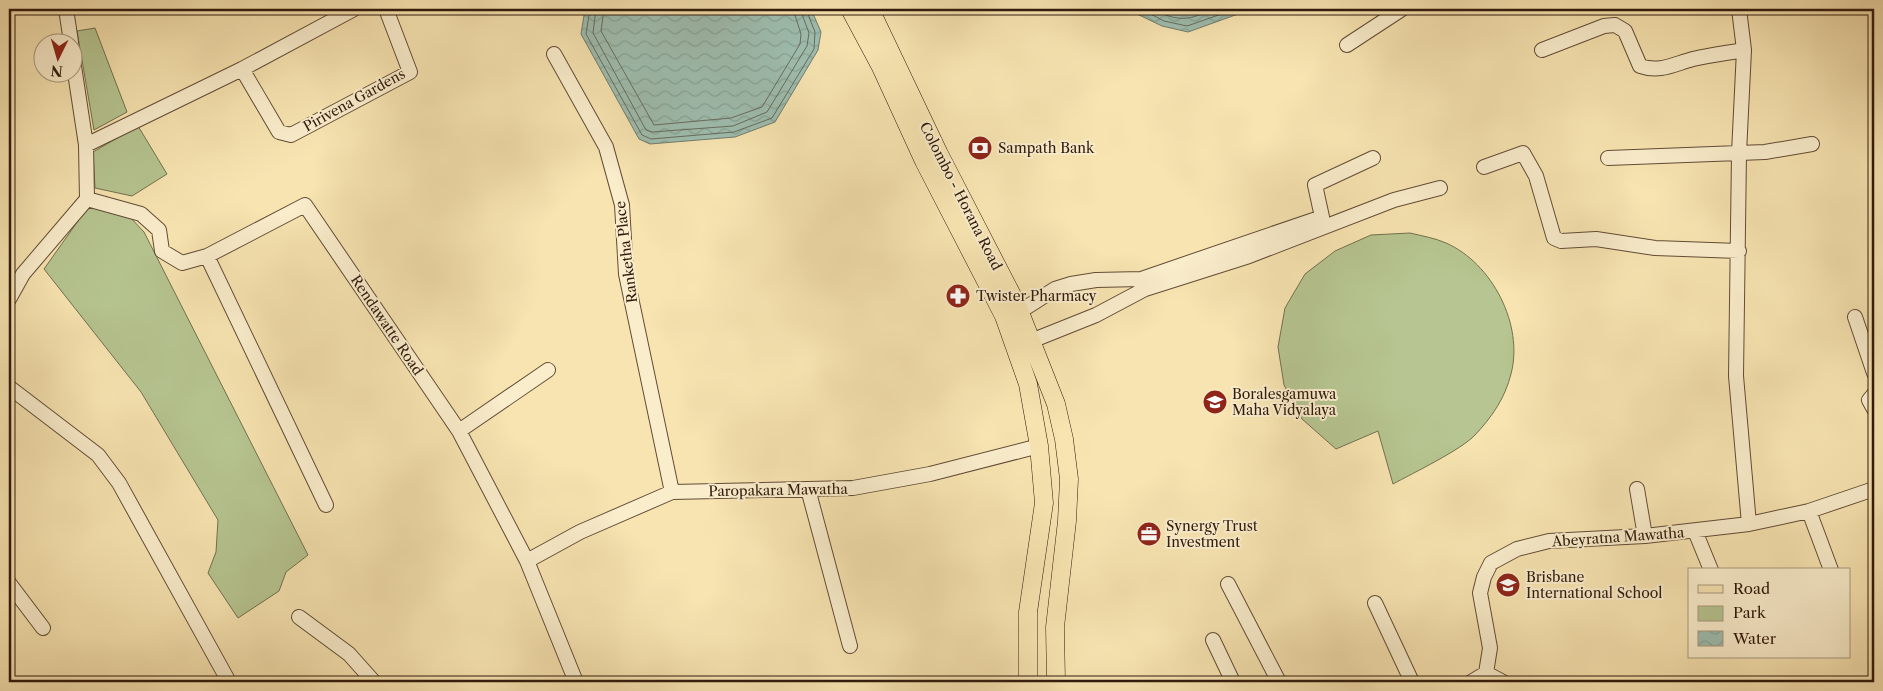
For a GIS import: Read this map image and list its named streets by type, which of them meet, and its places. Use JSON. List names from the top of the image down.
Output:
{
  "streets": {
    "main road": ["Colombo - Horana Road"],
    "street": [
      "Pirivena Gardens",
      "Ranketha Place",
      "Rendawatte Road",
      "Paropakara Mawatha",
      "Abeyratna Mawatha"
    ]
  },
  "crossings": [
    ["Colombo - Horana Road", "Paropakara Mawatha"],
    ["Ranketha Place", "Paropakara Mawatha"],
    ["Rendawatte Road", "Paropakara Mawatha"]
  ],
  "places": {
    "bank": ["Sampath Bank"],
    "pharmacy": ["Twister Pharmacy"],
    "school or university": ["Boralesgamuwa Maha Vidyalaya", "Brisbane International School"],
    "office": ["Synergy Trust Investment"]
  },
  "legend": ["Road", "Park", "Water"],
  "north": "bottom"
}
